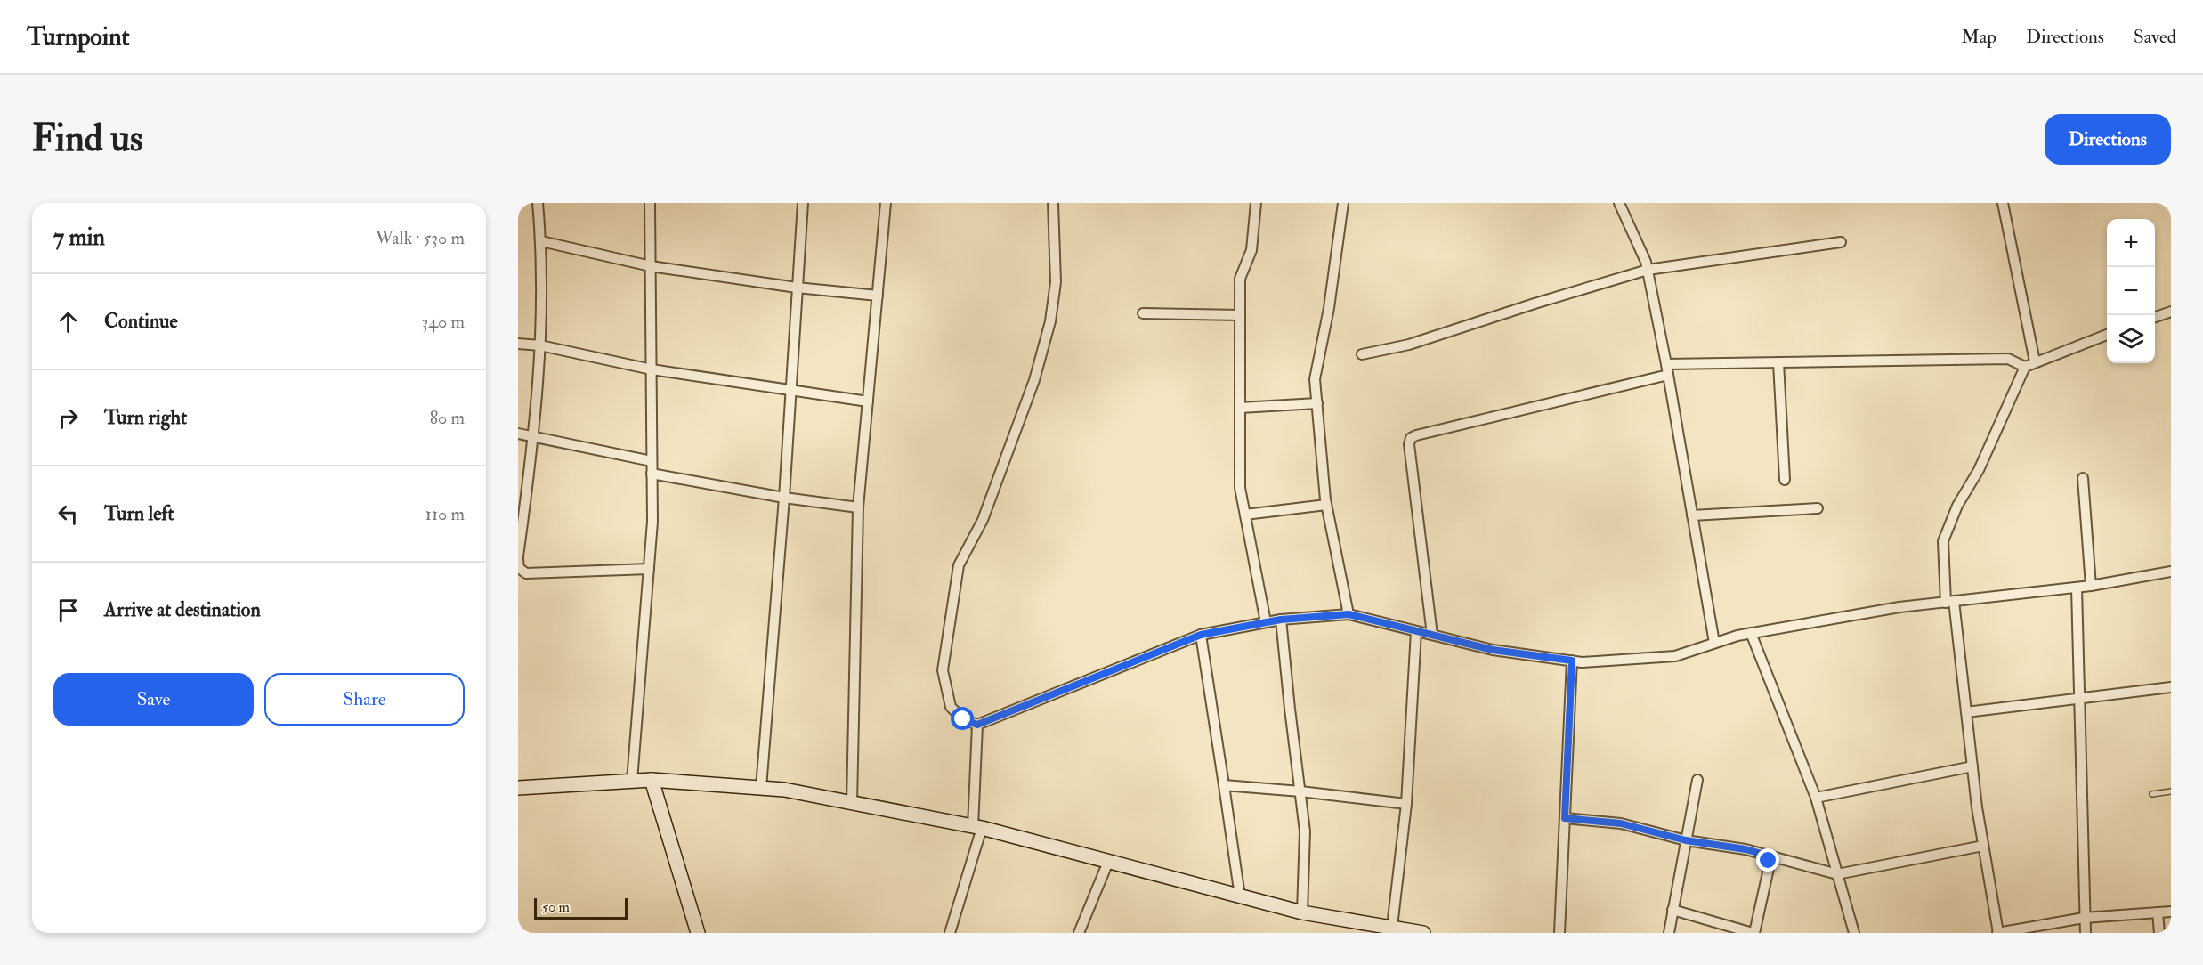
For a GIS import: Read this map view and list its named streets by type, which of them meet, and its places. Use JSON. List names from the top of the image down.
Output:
{
  "scale_bar": "50 m",
  "page": {
    "header": "Turnpoint",
    "nav": ["Map", "Directions", "Saved"],
    "buttons": [
      "Directions",
      ["Save", "Share"]
    ],
    "title": "Find us",
    "heading": ["7 min", "Walk · 530 m"],
    "map_buttons": ["+", "−"],
    "list": [
      ["Continue", "340 m"],
      ["Turn right", "80 m"],
      ["Turn left", "110 m"],
      "Arrive at destination"
    ],
    "scale": "50 m"
  }
}
